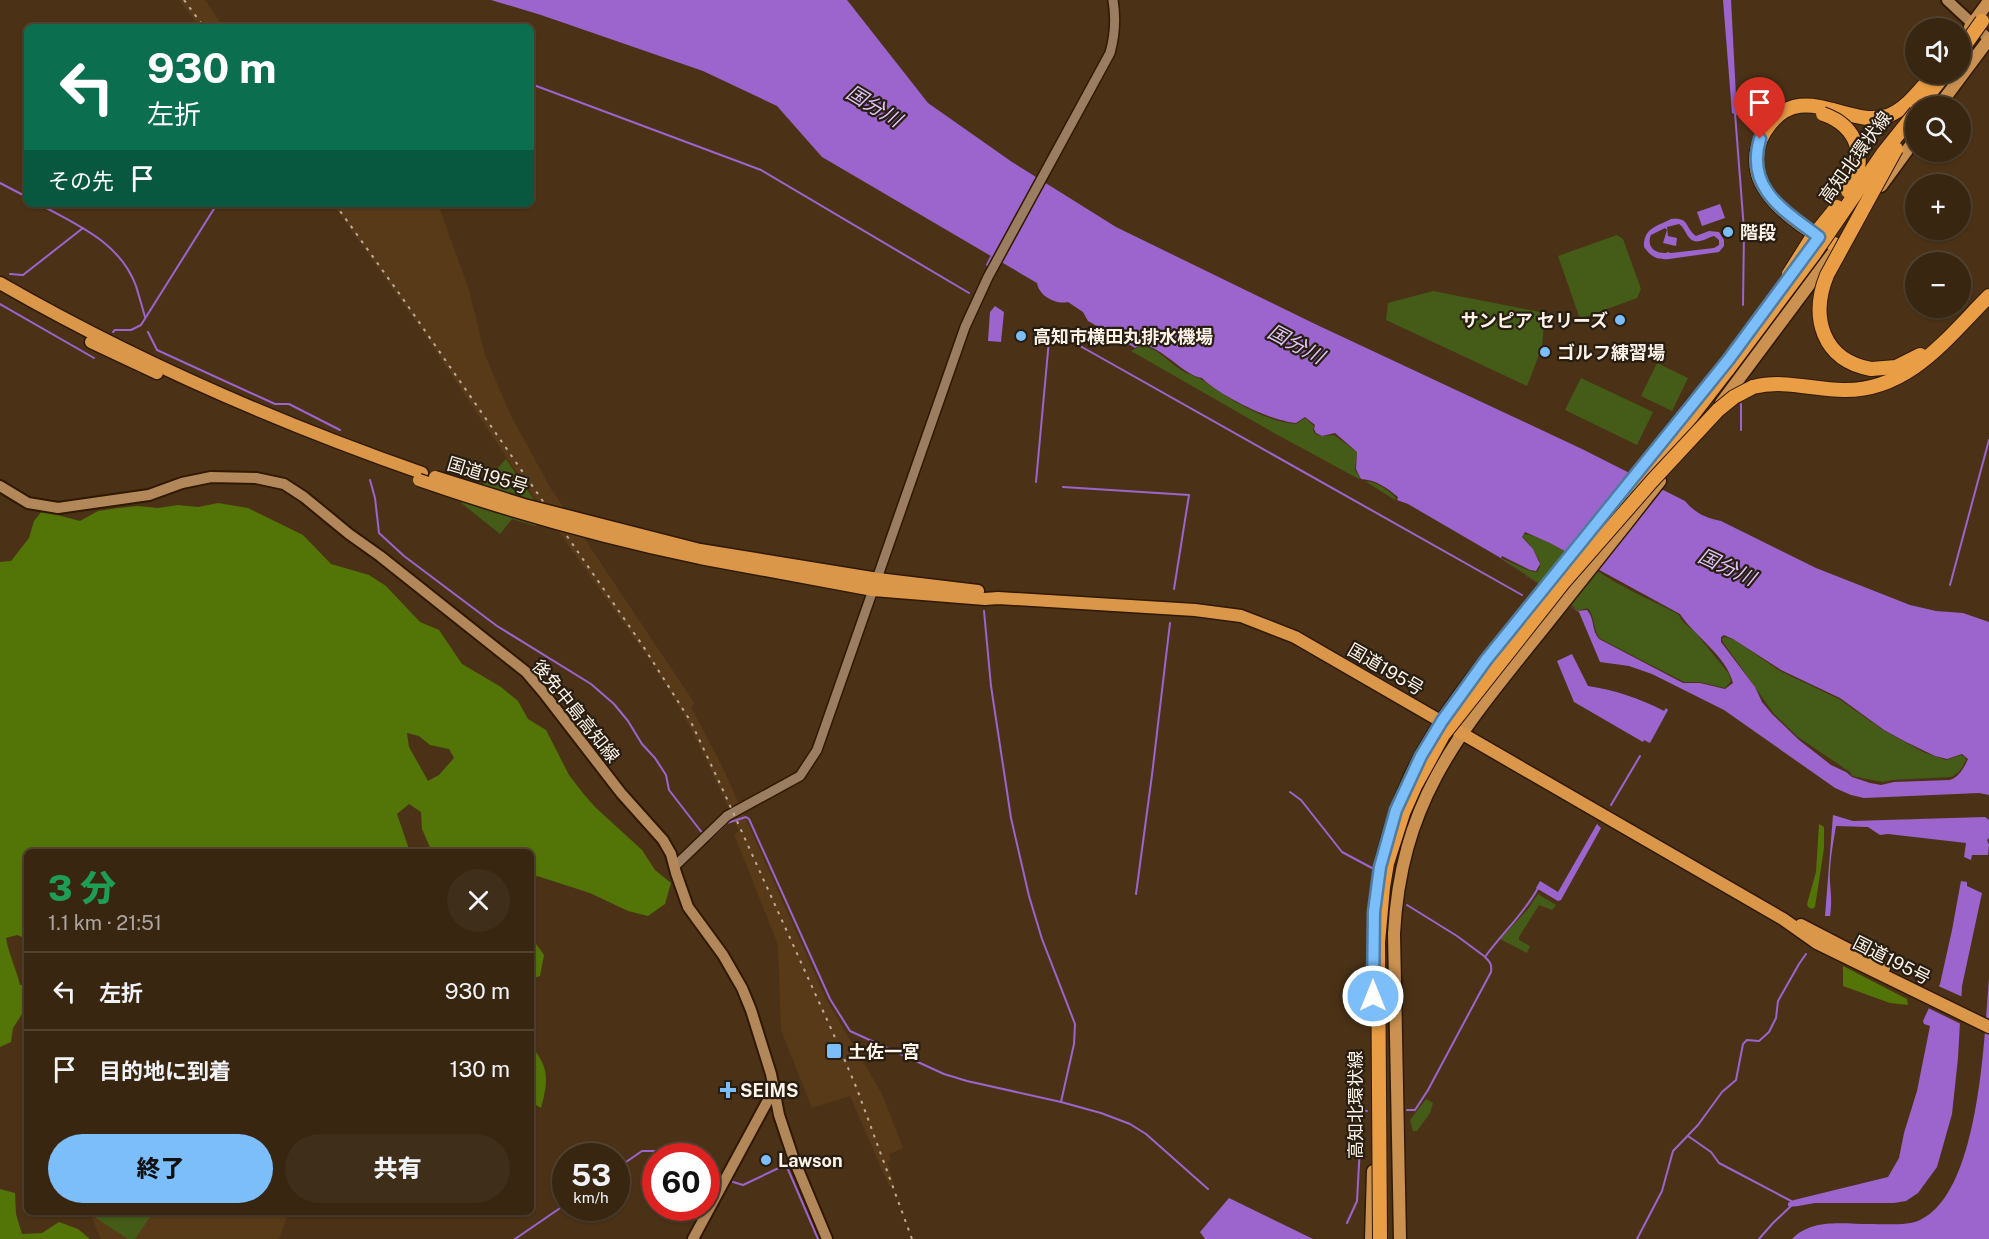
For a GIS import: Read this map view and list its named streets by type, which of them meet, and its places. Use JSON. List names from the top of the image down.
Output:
{
  "streets": {
    "highway": ["国道195号"],
    "main road": ["高知北環状線", "後免中島高知線"]
  },
  "crossings": [
    ["高知北環状線", "国道195号"]
  ],
  "water": ["国分川"],
  "places": {
    "other": [
      "階段",
      "サンピア セリーズ",
      "高知市横田丸排水機場",
      "ゴルフ練習場",
      "Lawson"
    ],
    "transit": ["土佐一宮"],
    "health": ["SEIMS"]
  },
  "page": {
    "map_buttons": ["+", "−"],
    "turn": ["930 m", "左折"],
    "then": "その先",
    "heading": ["3 分", "1.1 km · 21:51"],
    "list": [
      {
        "name": "左折",
        "value": "930 m"
      },
      {
        "name": "目的地に到着",
        "value": "130 m"
      }
    ],
    "buttons": ["終了", "共有"],
    "speed": "53 km/h",
    "limit": "60"
  }
}
